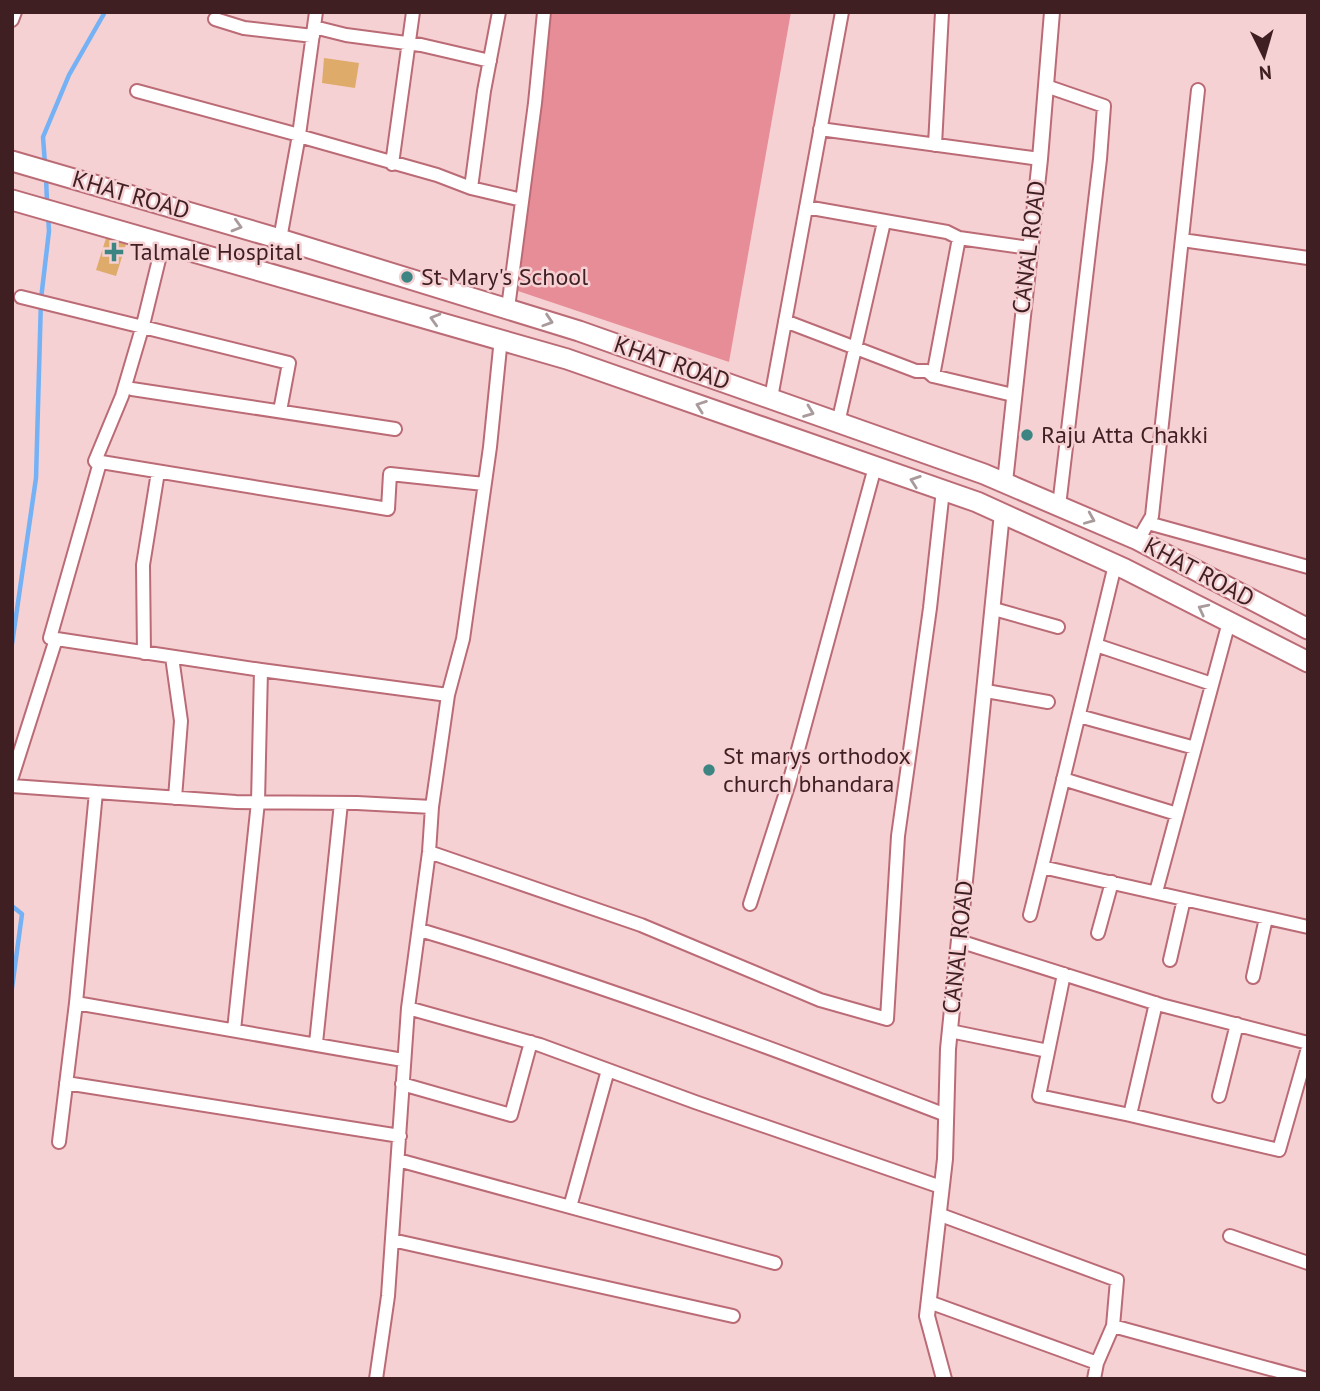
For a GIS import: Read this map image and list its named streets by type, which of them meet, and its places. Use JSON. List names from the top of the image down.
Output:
{
  "streets": {
    "highway": ["KHAT ROAD"],
    "street": ["CANAL ROAD"]
  },
  "crossings": [
    ["KHAT ROAD", "CANAL ROAD"]
  ],
  "places": {
    "health": ["Talmale Hospital"],
    "other": ["St Mary's School", "Raju Atta Chakki", "St marys orthodox church bhandara"]
  },
  "north": "bottom"
}
